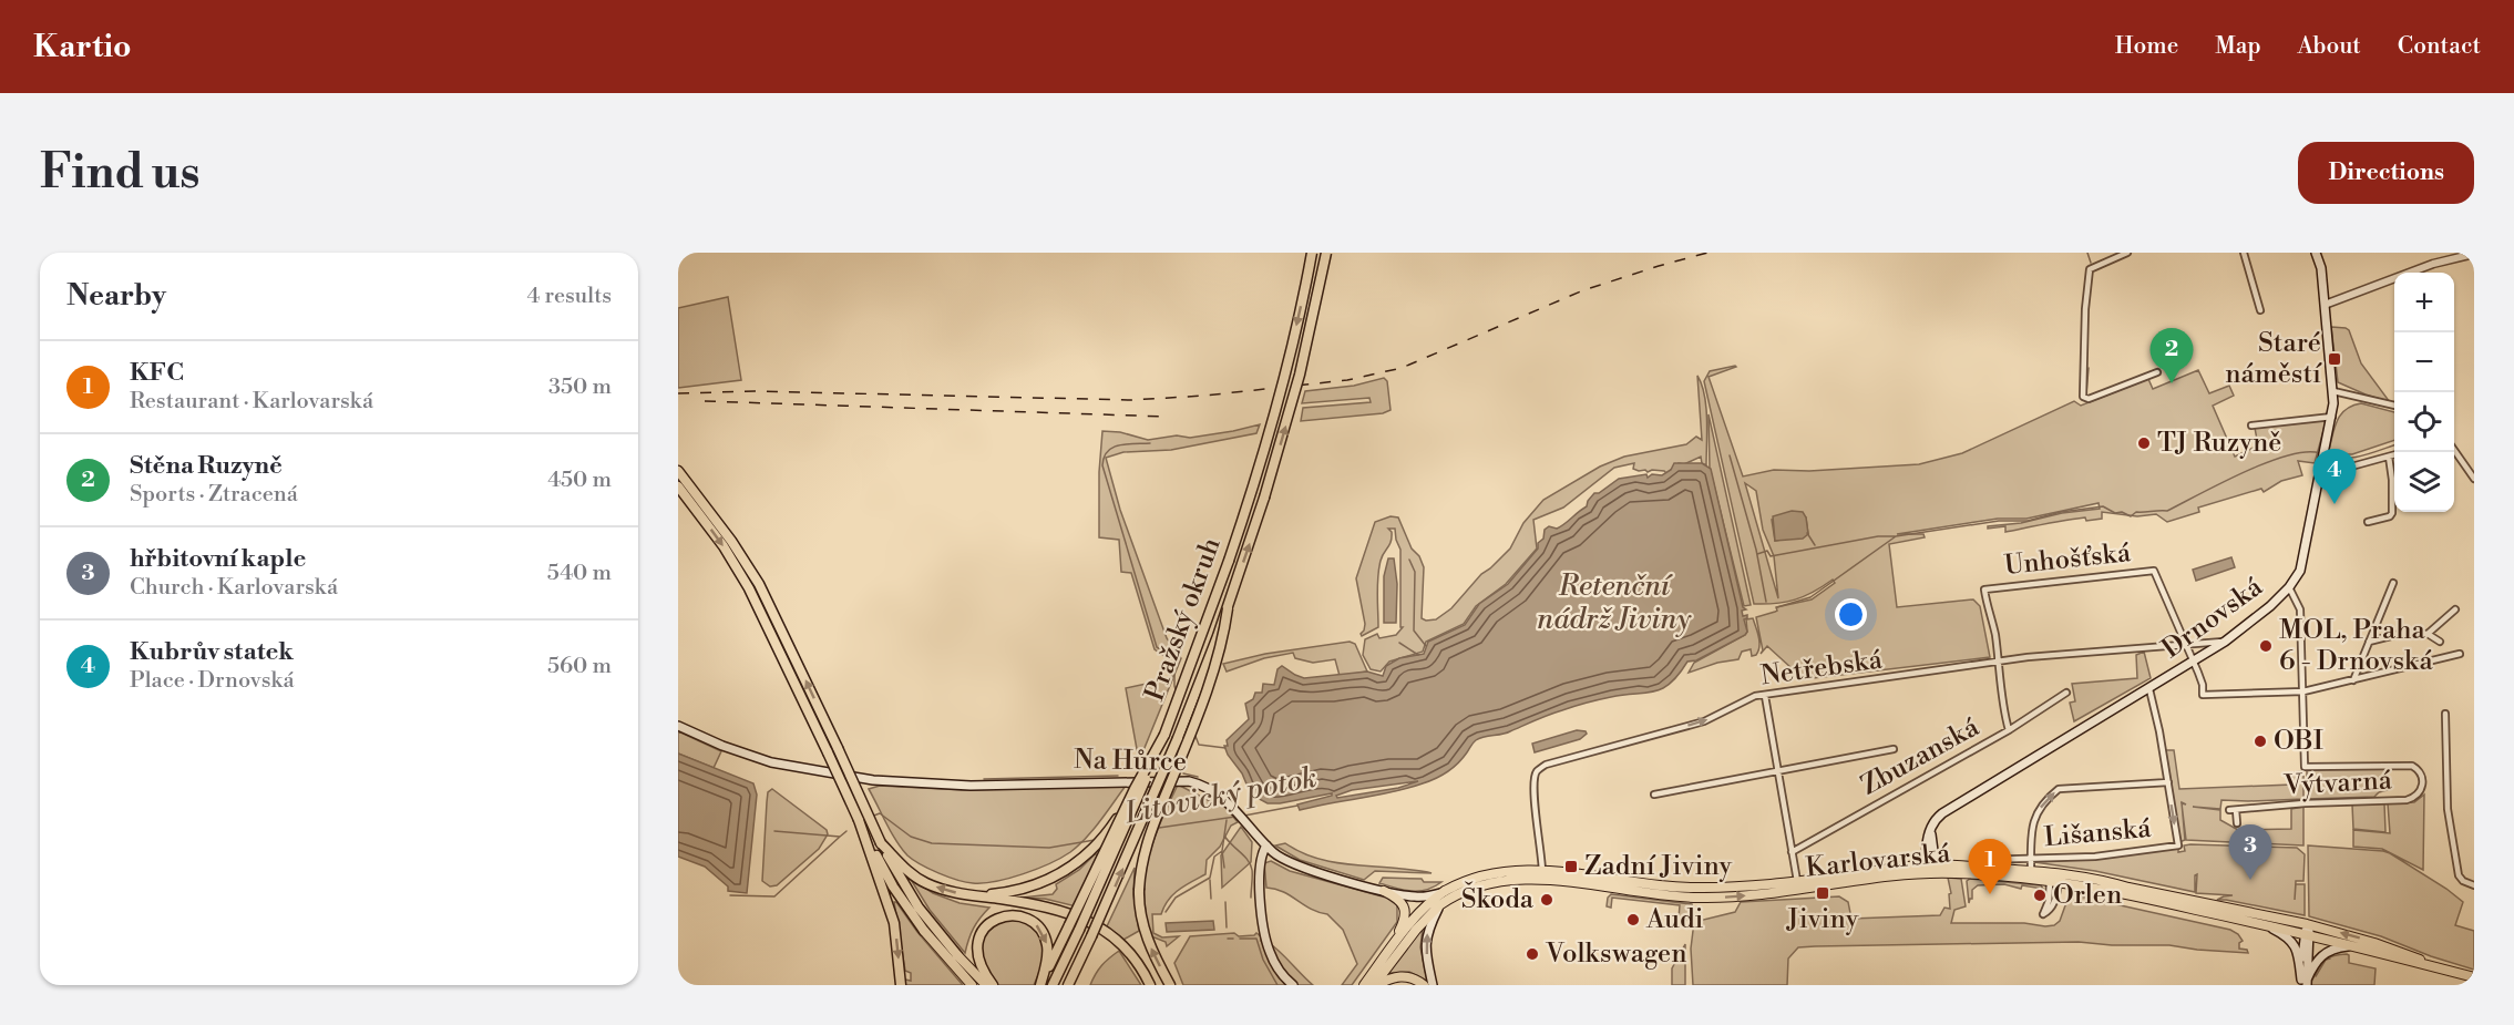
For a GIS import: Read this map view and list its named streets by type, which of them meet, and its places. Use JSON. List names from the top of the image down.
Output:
{
  "streets": {
    "highway": ["Pražský okruh"],
    "main road": ["Drnovská", "Na Hůrce", "Karlovarská"],
    "street": [
      "Unhošťská",
      "Netřebská",
      "Zbuzanská",
      "Výtvarná",
      "Lišanská"
    ]
  },
  "crossings": [
    ["Unhošťská", "Netřebská"],
    ["Drnovská", "Netřebská"],
    ["Drnovská", "Karlovarská"],
    ["Netřebská", "Karlovarská"]
  ],
  "one_way": ["Netřebská"],
  "water": ["Retenční nádrž Jiviny", "Litovický potok"],
  "places": {
    "transit": ["Staré náměstí", "Zadní Jiviny", "Jiviny"],
    "other": [
      "TJ Ruzyně",
      "MOL, Praha 6 - Drnovská",
      "OBI",
      "Orlen",
      "Škoda",
      "Audi",
      "Volkswagen"
    ]
  },
  "page": {
    "header": "Kartio",
    "nav": [
      "Home",
      "Map",
      "About",
      "Contact"
    ],
    "buttons": "Directions",
    "title": "Find us",
    "heading": ["Nearby", "4 results"],
    "map_buttons": ["+", "−"],
    "pins": [
      "2",
      "4",
      "3",
      "1"
    ],
    "list": [
      {
        "mark": "1",
        "name": "KFC",
        "note": "Restaurant · Karlovarská",
        "value": "350 m"
      },
      {
        "mark": "2",
        "name": "Stěna Ruzyně",
        "note": "Sports · Ztracená",
        "value": "450 m"
      },
      {
        "mark": "3",
        "name": "hřbitovní kaple",
        "note": "Church · Karlovarská",
        "value": "540 m"
      },
      {
        "mark": "4",
        "name": "Kubrův statek",
        "note": "Place · Drnovská",
        "value": "560 m"
      }
    ]
  }
}
